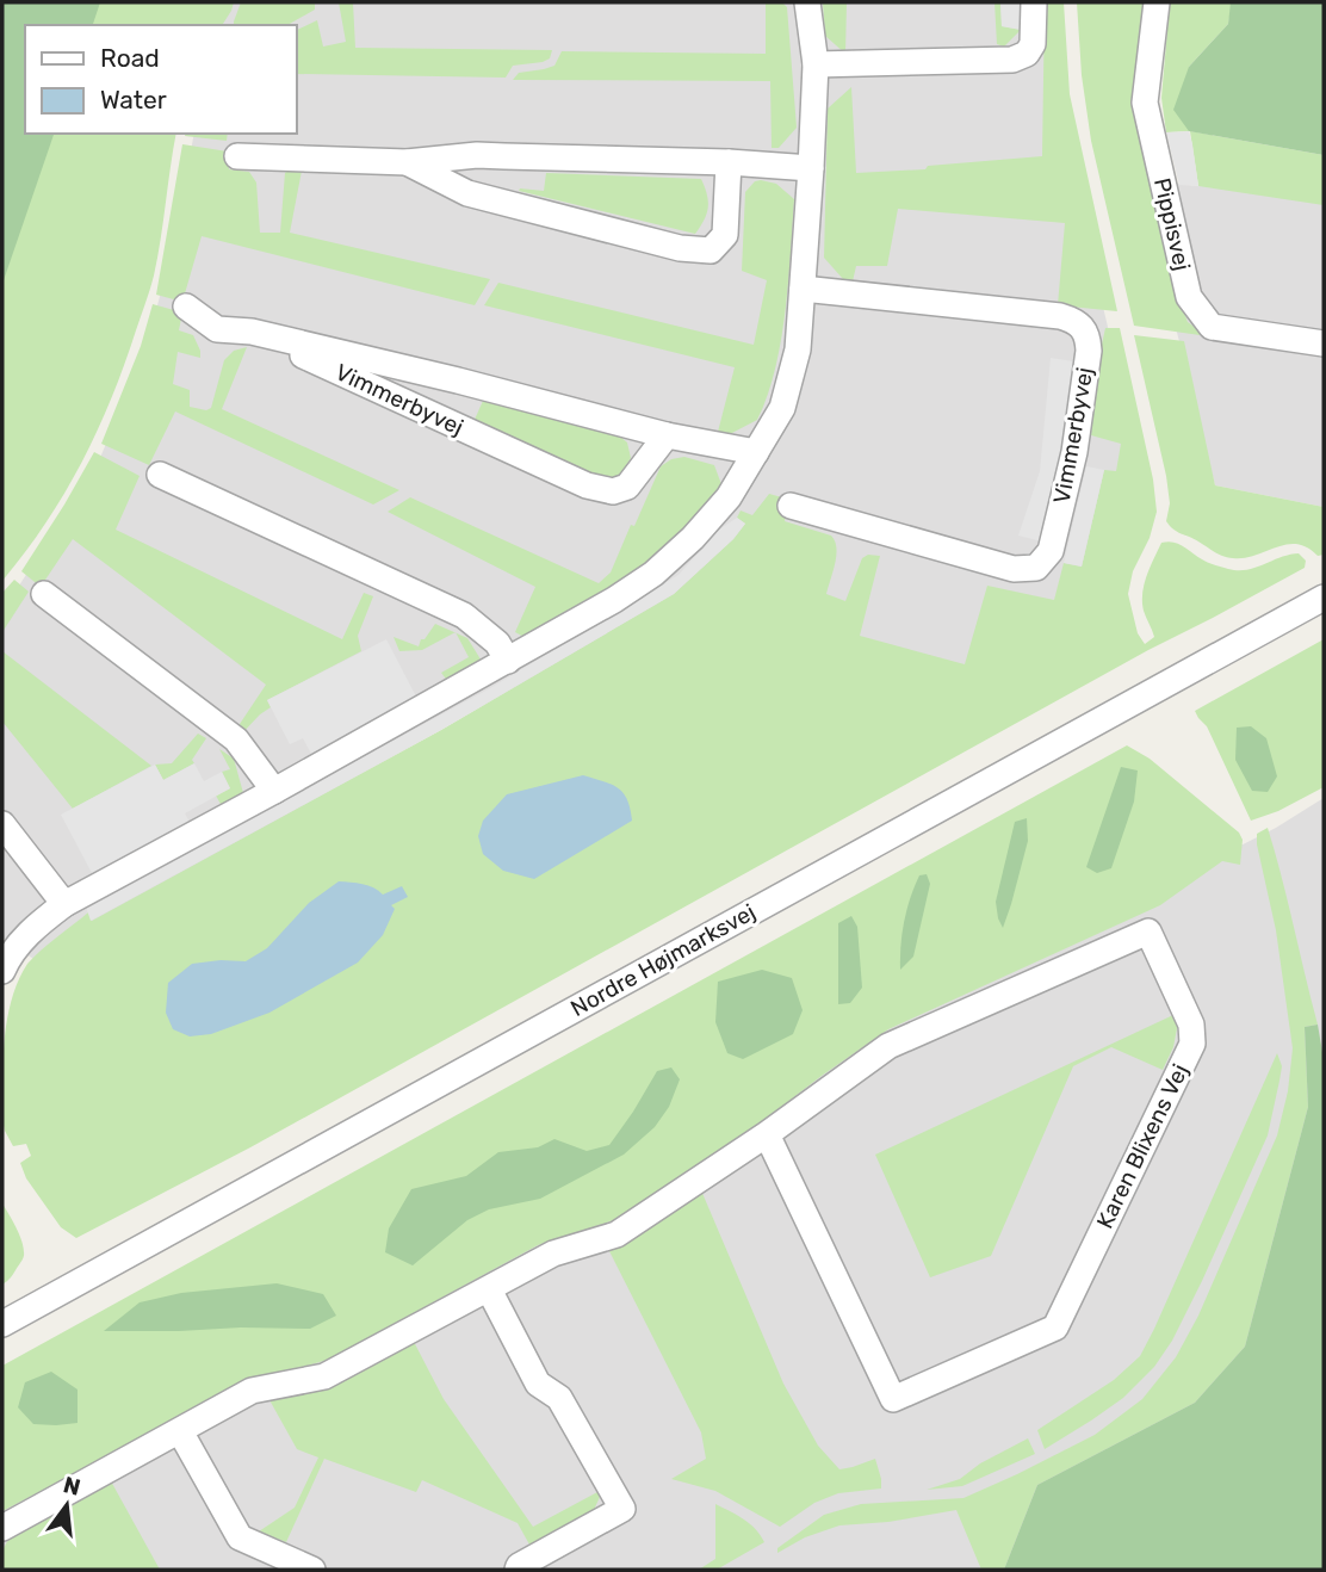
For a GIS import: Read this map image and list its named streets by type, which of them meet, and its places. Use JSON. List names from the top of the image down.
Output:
{
  "streets": {
    "street": [
      "Pippisvej",
      "Vimmerbyvej",
      "Nordre Højmarksvej",
      "Karen Blixens Vej"
    ]
  },
  "legend": ["Road", "Water"],
  "north": "top"
}
